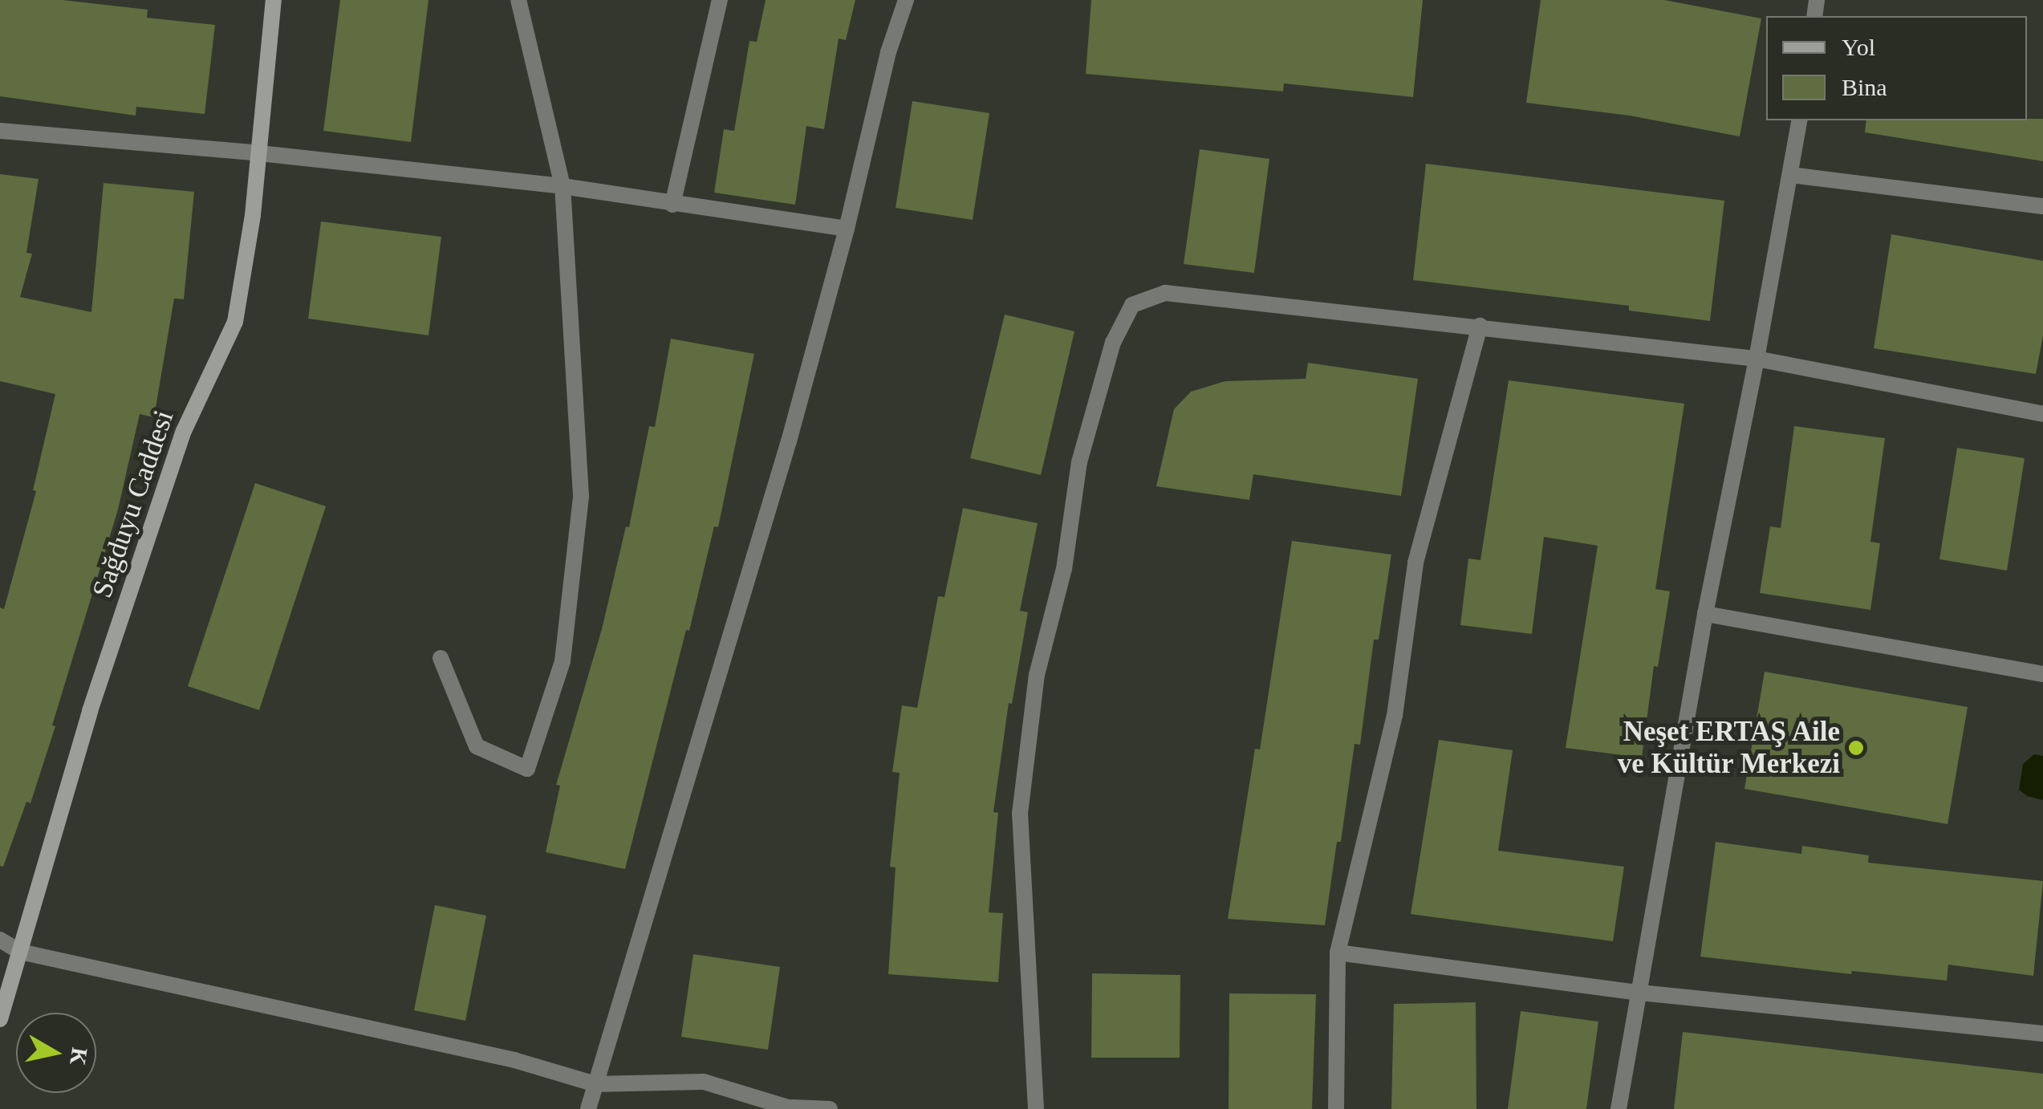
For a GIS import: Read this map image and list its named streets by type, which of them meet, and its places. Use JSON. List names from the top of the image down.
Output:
{
  "streets": {
    "street": ["Sağduyu Caddesi"]
  },
  "places": ["Neşet ERTAŞ Aile ve Kültür Merkezi"],
  "legend": ["Yol", "Bina"],
  "north": "right"
}
